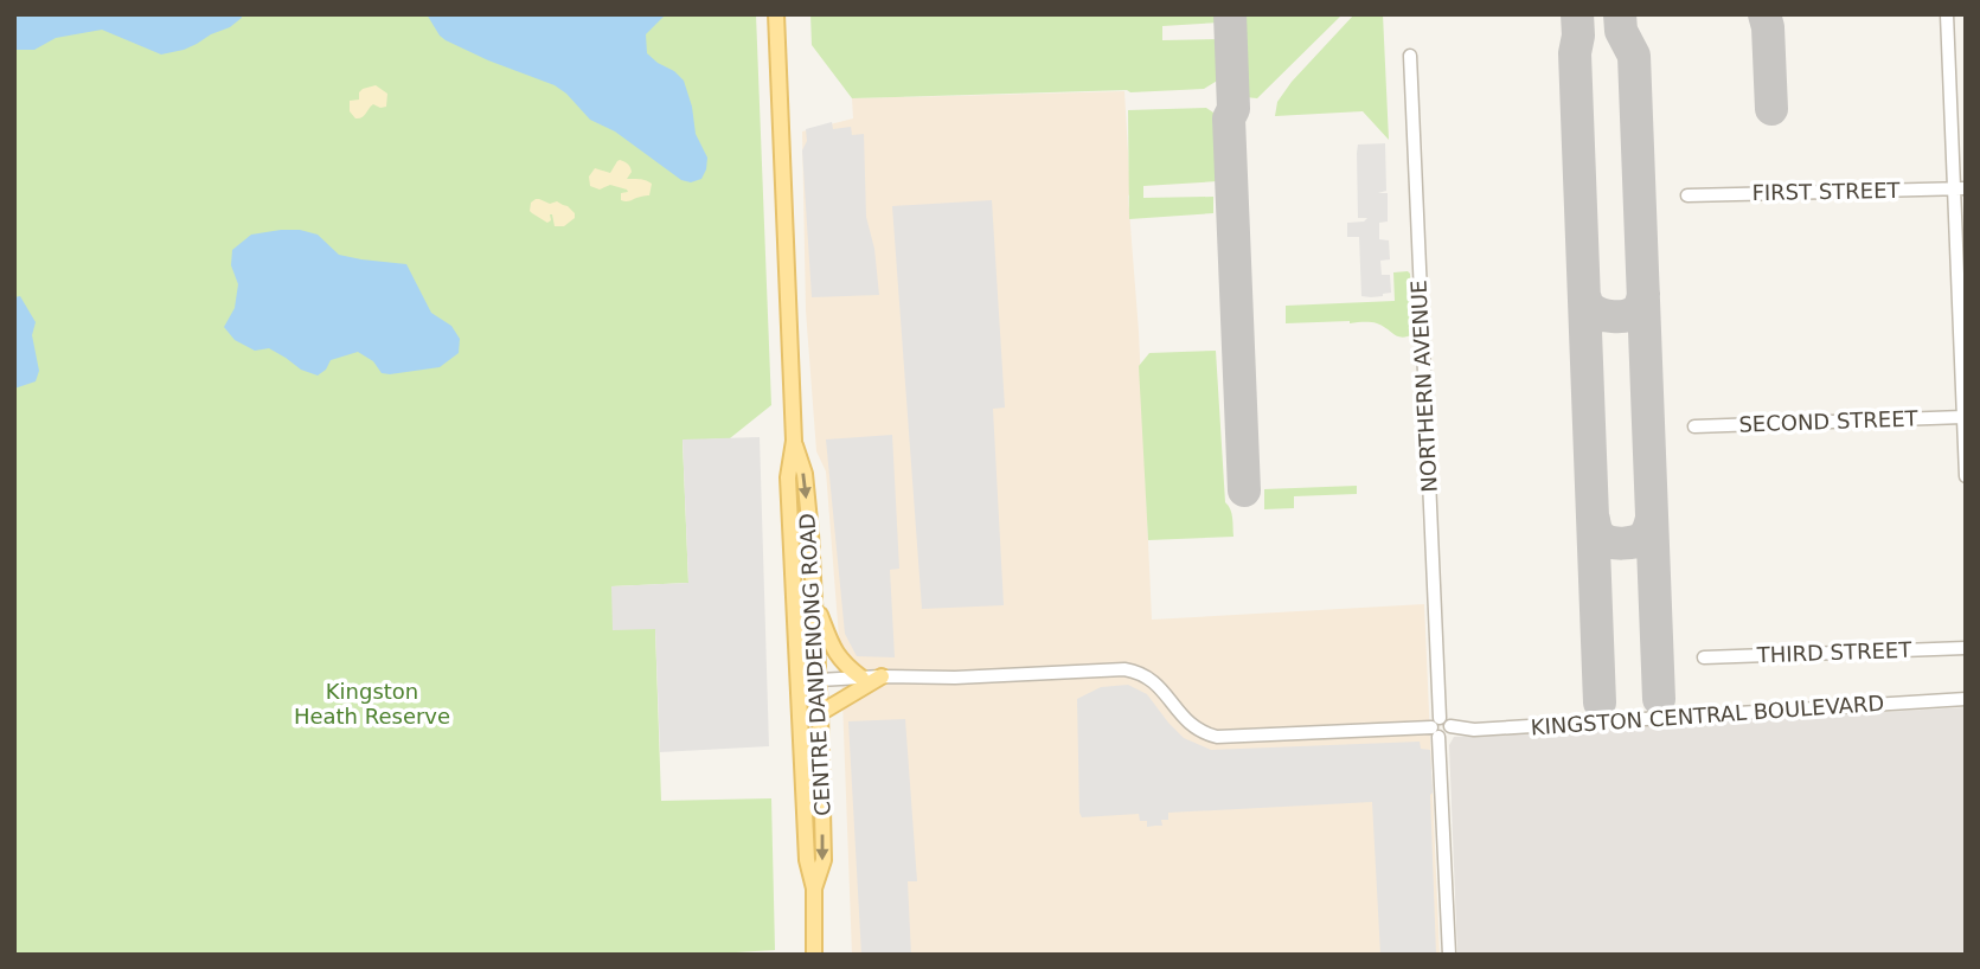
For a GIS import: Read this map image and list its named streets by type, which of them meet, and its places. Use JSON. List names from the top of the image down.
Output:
{
  "streets": {
    "main road": ["CENTRE DANDENONG ROAD"],
    "street": [
      "FIRST STREET",
      "NORTHERN AVENUE",
      "SECOND STREET",
      "THIRD STREET",
      "KINGSTON CENTRAL BOULEVARD"
    ]
  },
  "crossings": [
    ["NORTHERN AVENUE", "KINGSTON CENTRAL BOULEVARD"]
  ],
  "parks": ["Kingston Heath Reserve"]
}
